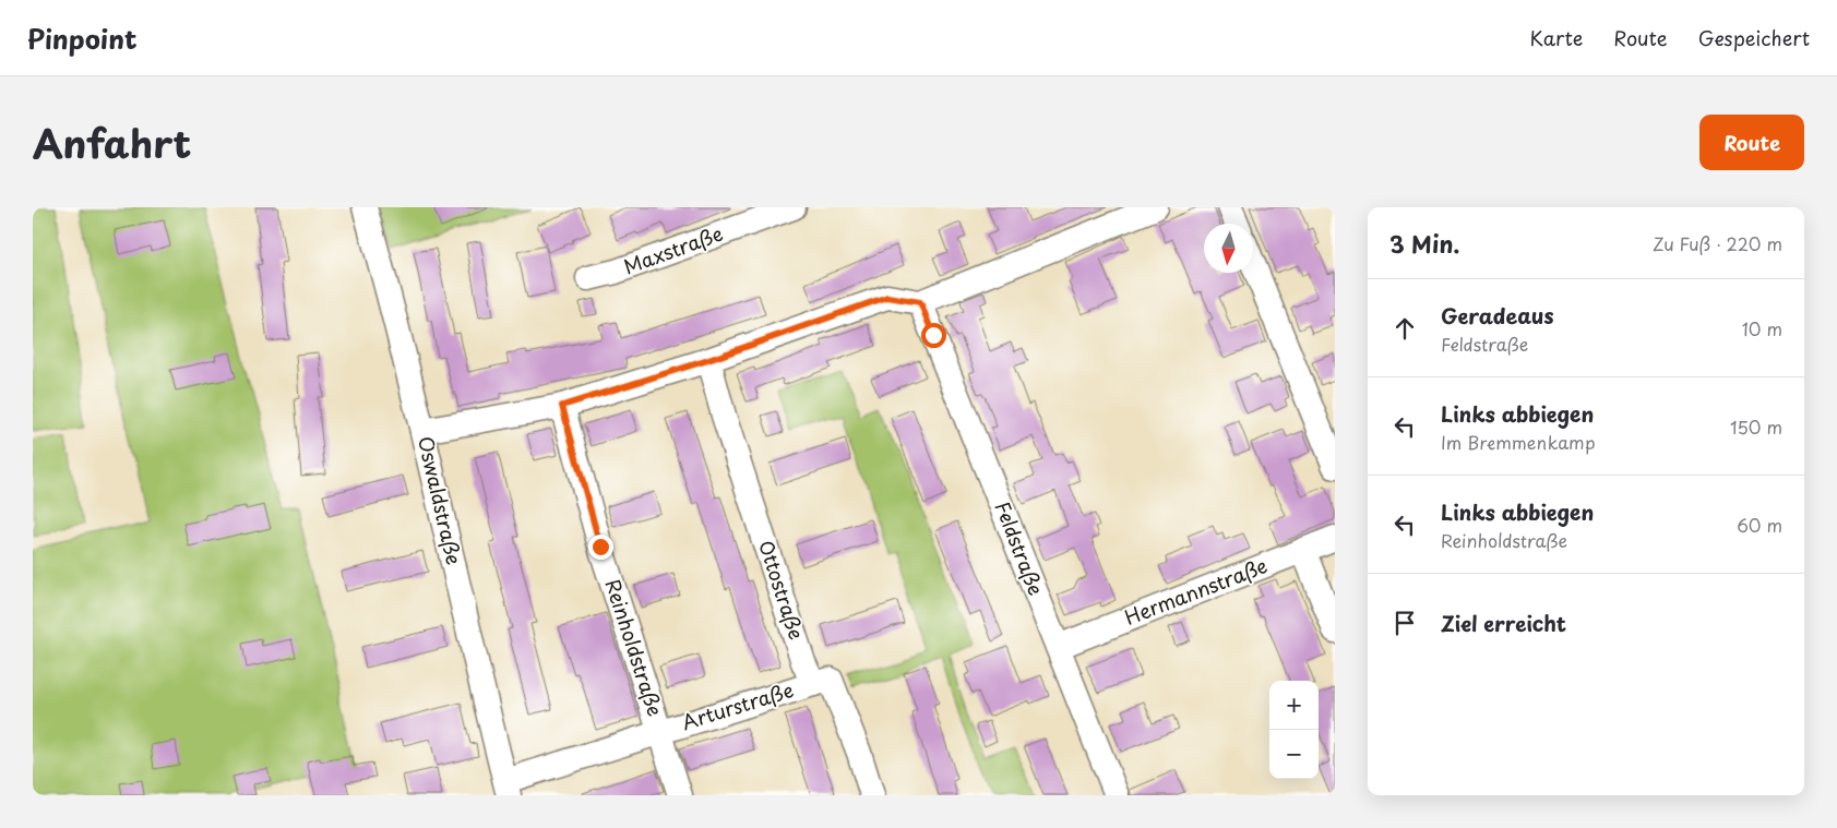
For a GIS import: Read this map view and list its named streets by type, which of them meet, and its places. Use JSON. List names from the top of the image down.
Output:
{
  "streets": {
    "street": [
      "Maxstraße",
      "Oswaldstraße",
      "Feldstraße",
      "Ottostraße",
      "Hermannstraße",
      "Reinholdstraße",
      "Arturstraße"
    ]
  },
  "crossings": [
    ["Oswaldstraße", "Arturstraße"],
    ["Feldstraße", "Hermannstraße"],
    ["Ottostraße", "Arturstraße"],
    ["Reinholdstraße", "Arturstraße"]
  ],
  "north": "bottom",
  "page": {
    "header": "Pinpoint",
    "nav": ["Karte", "Route", "Gespeichert"],
    "title": "Anfahrt",
    "buttons": "Route",
    "heading": ["3 Min.", "Zu Fuß · 220 m"],
    "list": [
      ["Geradeaus", "Feldstraße", "10 m"],
      ["Links abbiegen", "Im Bremmenkamp", "150 m"],
      ["Links abbiegen", "Reinholdstraße", "60 m"],
      "Ziel erreicht"
    ],
    "map_buttons": ["+", "−"]
  }
}
